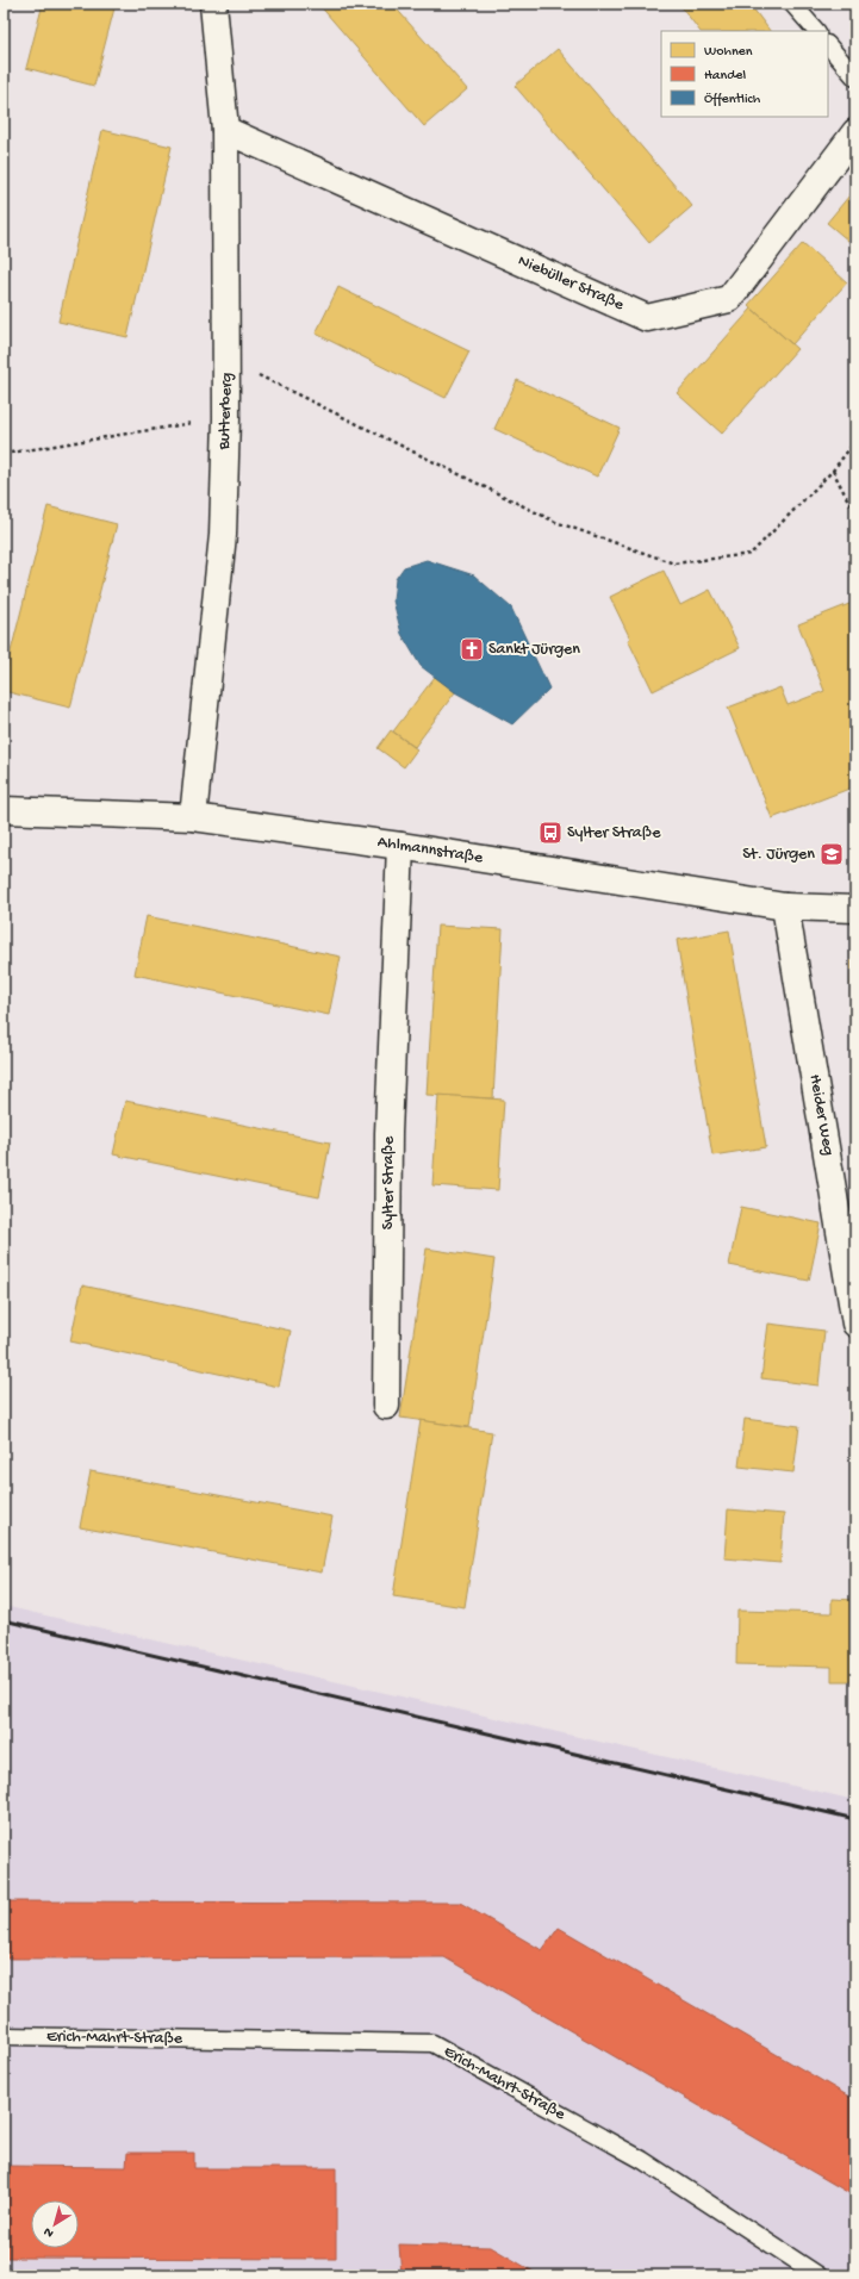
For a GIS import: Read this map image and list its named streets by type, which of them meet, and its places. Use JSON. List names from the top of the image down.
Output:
{
  "streets": {
    "street": [
      "Niebüller Straße",
      "Butterberg",
      "Ahlmannstraße",
      "Heider Weg",
      "Sylter Straße"
    ],
    "lane": ["Erich-Mahrt-Straße"]
  },
  "crossings": [
    ["Niebüller Straße", "Butterberg"],
    ["Butterberg", "Ahlmannstraße"],
    ["Ahlmannstraße", "Heider Weg"],
    ["Ahlmannstraße", "Sylter Straße"]
  ],
  "places": {
    "church": ["Sankt Jürgen"],
    "bus stop": ["Sylter Straße"],
    "school or university": ["St. Jürgen"]
  },
  "legend": ["Wohnen", "Handel", "Öffentlich"],
  "north": "bottom left"
}
